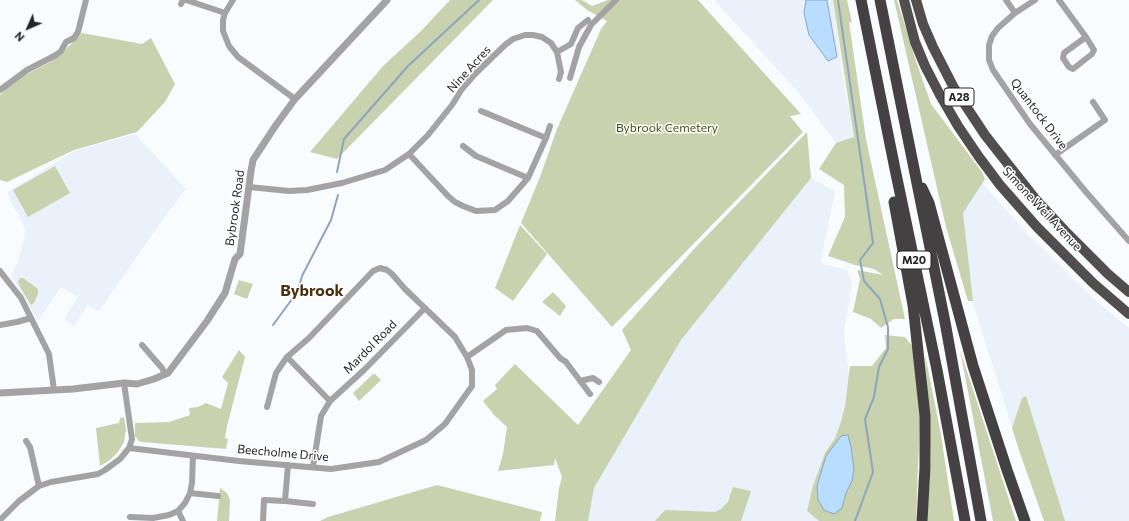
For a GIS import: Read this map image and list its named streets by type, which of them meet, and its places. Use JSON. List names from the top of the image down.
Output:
{
  "streets": {
    "highway": ["A28", "Simone Weil Avenue", "M20"],
    "street": [
      "Nine Acres",
      "Quantock Drive",
      "Bybrook Road",
      "Mardol Road",
      "Beecholme Drive"
    ]
  },
  "crossings": [
    ["Nine Acres", "Bybrook Road"],
    ["Mardol Road", "Beecholme Drive"]
  ],
  "districts": ["Bybrook"],
  "parks": ["Bybrook Cemetery"],
  "north": "bottom left"
}
